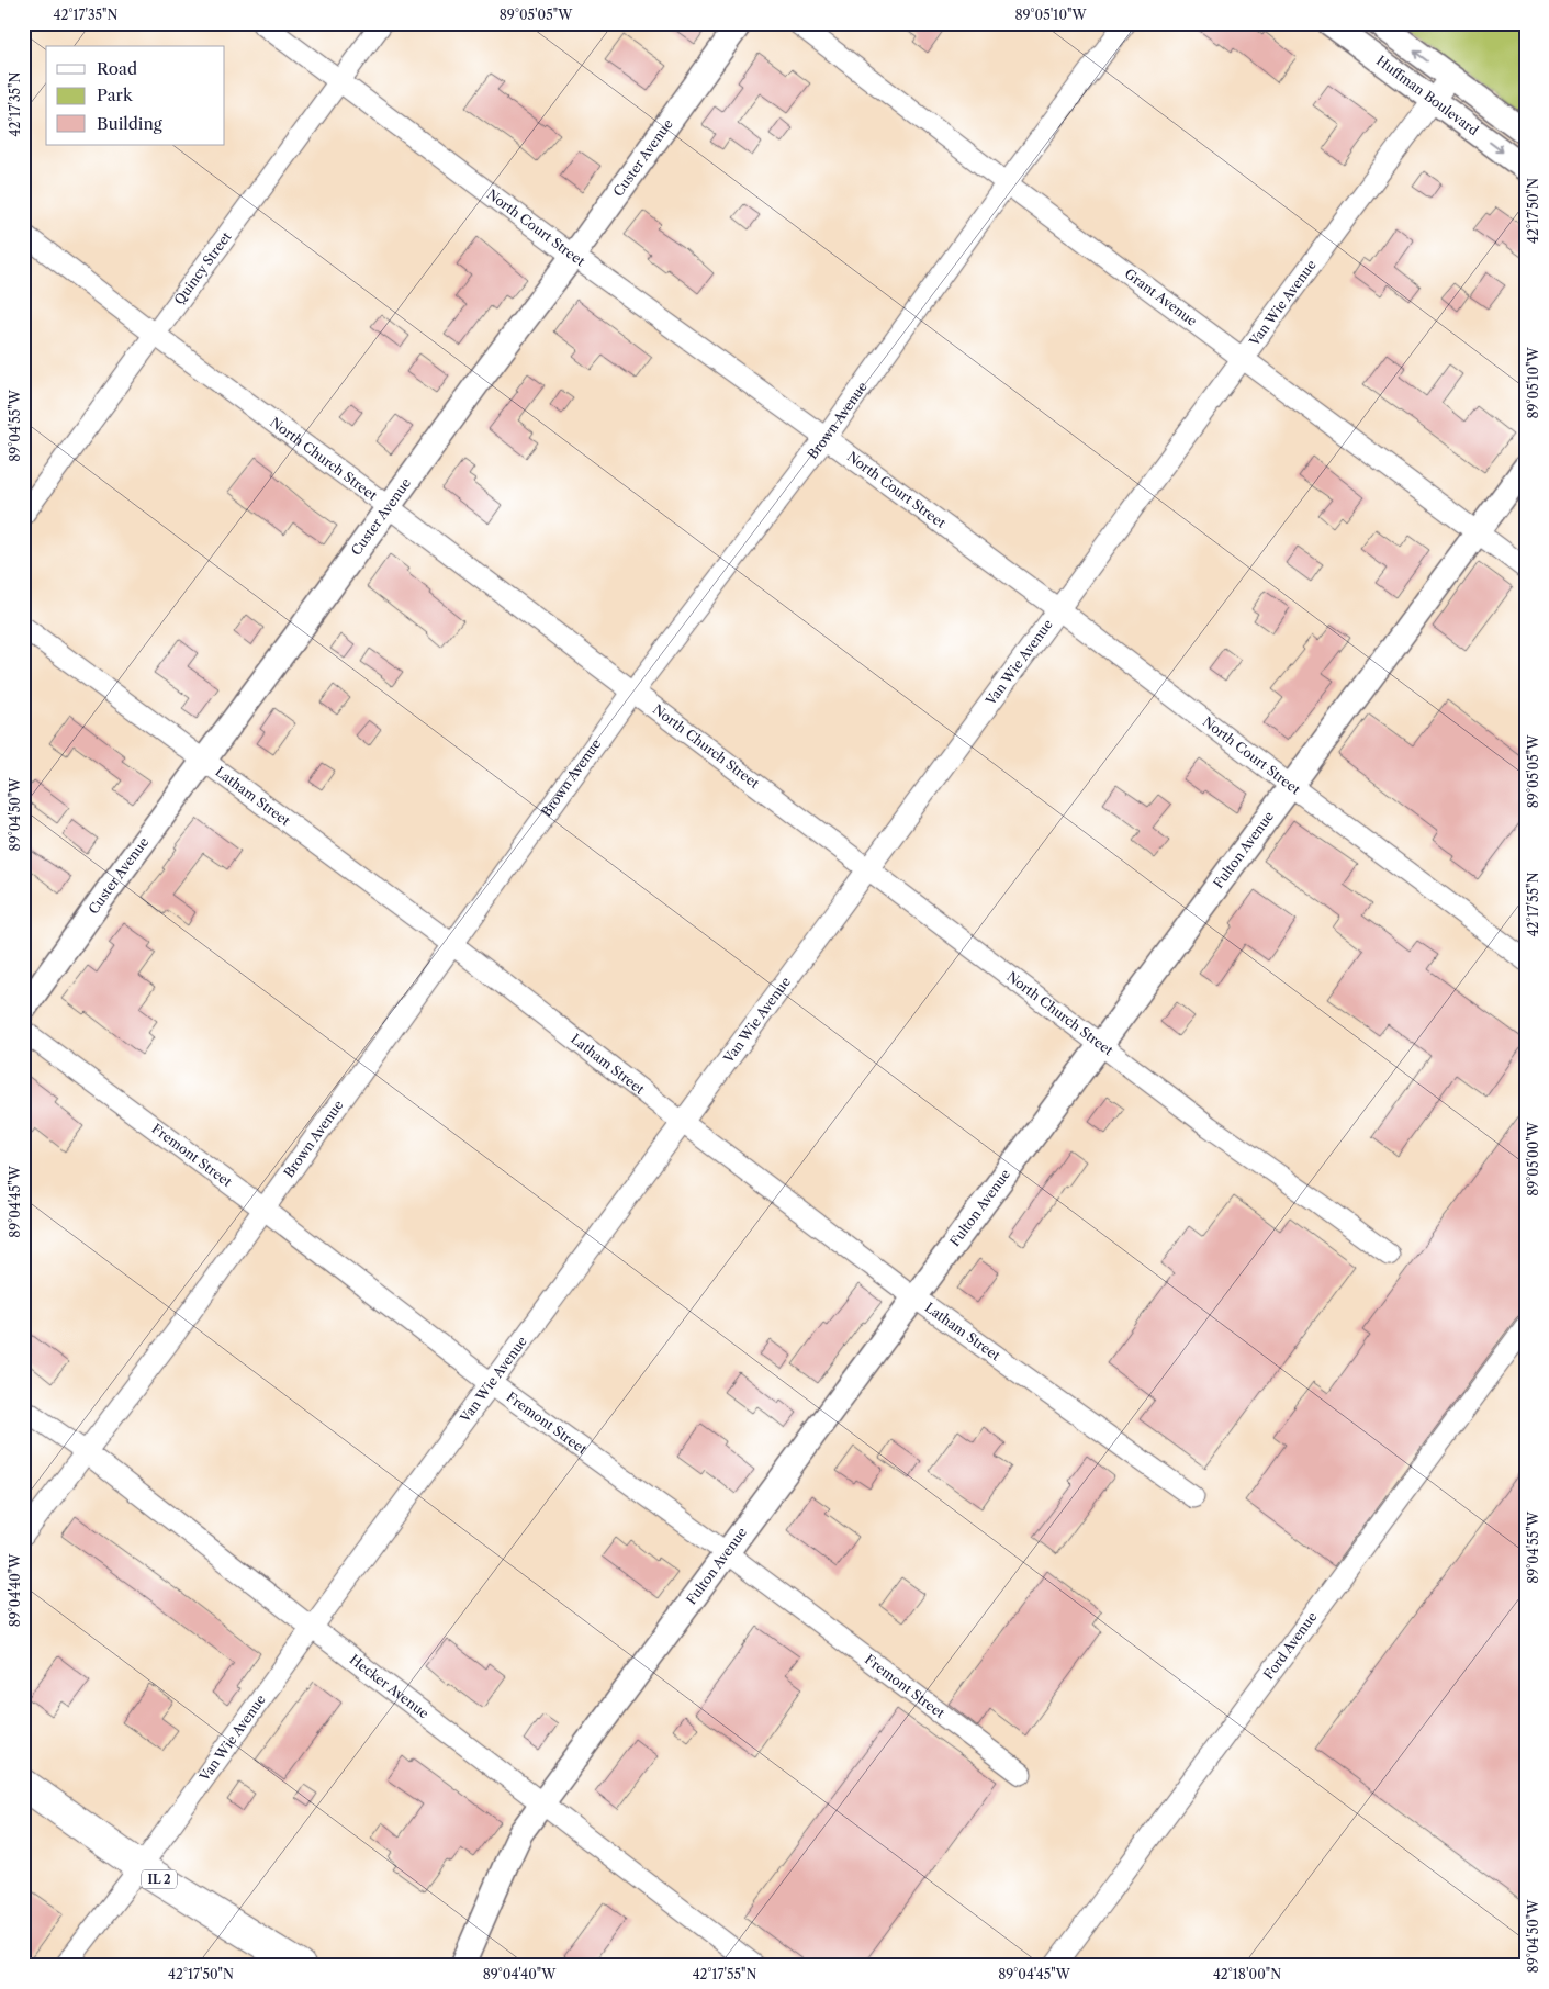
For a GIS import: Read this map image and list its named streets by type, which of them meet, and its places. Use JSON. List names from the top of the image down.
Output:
{
  "streets": {
    "main road": ["IL 2"],
    "street": [
      "Huffman Boulevard",
      "Custer Avenue",
      "North Court Street",
      "Quincy Street",
      "Grant Avenue",
      "Van Wie Avenue",
      "Brown Avenue",
      "North Church Street",
      "Latham Street",
      "Fulton Avenue",
      "Fremont Street",
      "Ford Avenue",
      "Hecker Avenue"
    ]
  },
  "crossings": [
    ["Huffman Boulevard", "Van Wie Avenue"],
    ["Custer Avenue", "North Court Street"],
    ["Custer Avenue", "North Church Street"],
    ["Custer Avenue", "Latham Street"],
    ["North Court Street", "Quincy Street"],
    ["North Court Street", "Van Wie Avenue"],
    ["North Court Street", "Brown Avenue"],
    ["North Court Street", "Fulton Avenue"],
    ["Quincy Street", "North Church Street"],
    ["Grant Avenue", "Van Wie Avenue"],
    ["Grant Avenue", "Brown Avenue"],
    ["Grant Avenue", "Fulton Avenue"],
    ["Van Wie Avenue", "North Church Street"],
    ["Van Wie Avenue", "Latham Street"],
    ["Van Wie Avenue", "Fremont Street"],
    ["Van Wie Avenue", "Hecker Avenue"],
    ["Van Wie Avenue", "IL 2"],
    ["Brown Avenue", "North Church Street"],
    ["Brown Avenue", "Latham Street"],
    ["Brown Avenue", "Fremont Street"],
    ["Brown Avenue", "Hecker Avenue"],
    ["North Church Street", "Fulton Avenue"],
    ["Latham Street", "Fulton Avenue"],
    ["Fulton Avenue", "Fremont Street"],
    ["Fulton Avenue", "Hecker Avenue"]
  ],
  "legend": ["Road", "Park", "Building"],
  "coordinates": [
    "42°17'35\"N",
    "89°05'05\"W",
    "89°05'10\"W",
    "42°17'50\"N",
    "89°04'55\"W",
    "89°04'50\"W",
    "42°17'55\"N",
    "89°05'00\"W",
    "89°04'45\"W",
    "89°04'40\"W",
    "42°18'00\"N"
  ]
}
